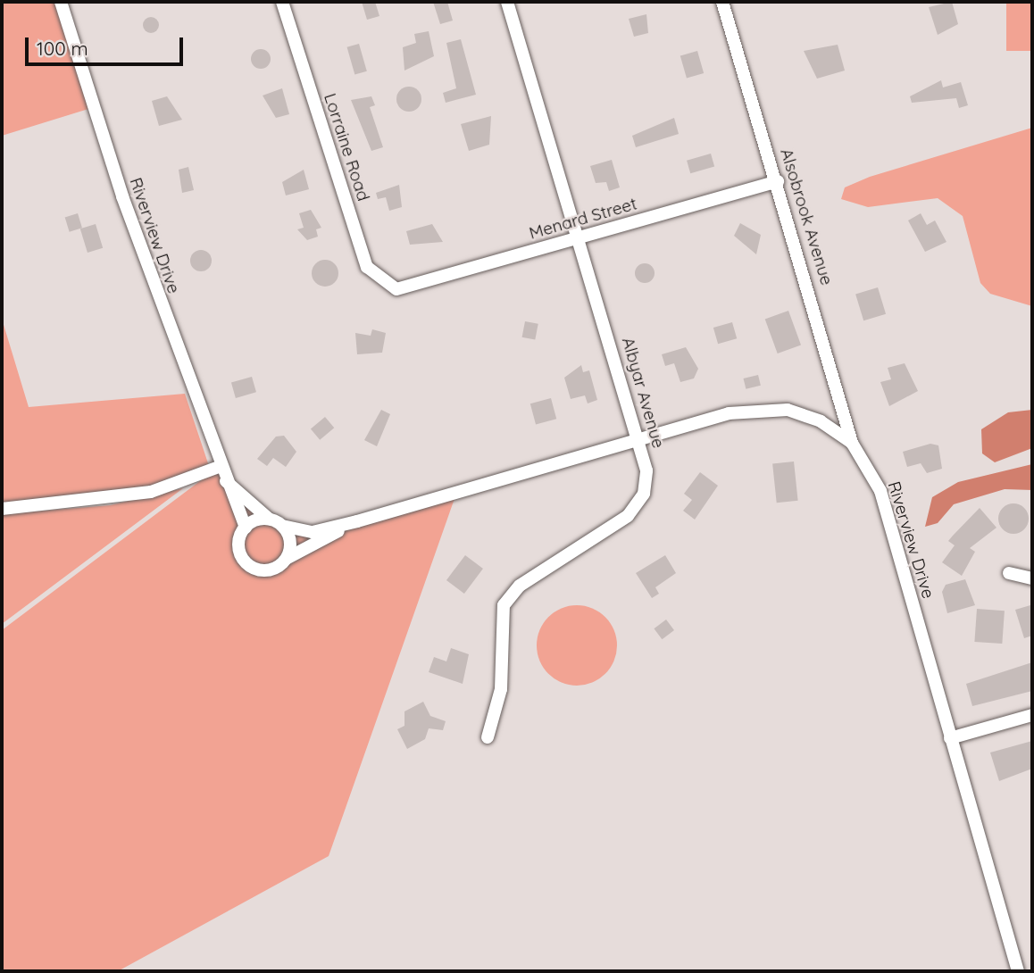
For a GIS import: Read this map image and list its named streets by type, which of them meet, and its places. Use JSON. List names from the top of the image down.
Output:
{
  "streets": {
    "street": [
      "Lorraine Road",
      "Alsobrook Avenue",
      "Menard Street",
      "Riverview Drive",
      "Albyar Avenue"
    ]
  },
  "crossings": [
    ["Lorraine Road", "Menard Street"],
    ["Alsobrook Avenue", "Menard Street"],
    ["Alsobrook Avenue", "Riverview Drive"],
    ["Menard Street", "Albyar Avenue"],
    ["Riverview Drive", "Albyar Avenue"]
  ],
  "scale_bar": "100 m"
}
